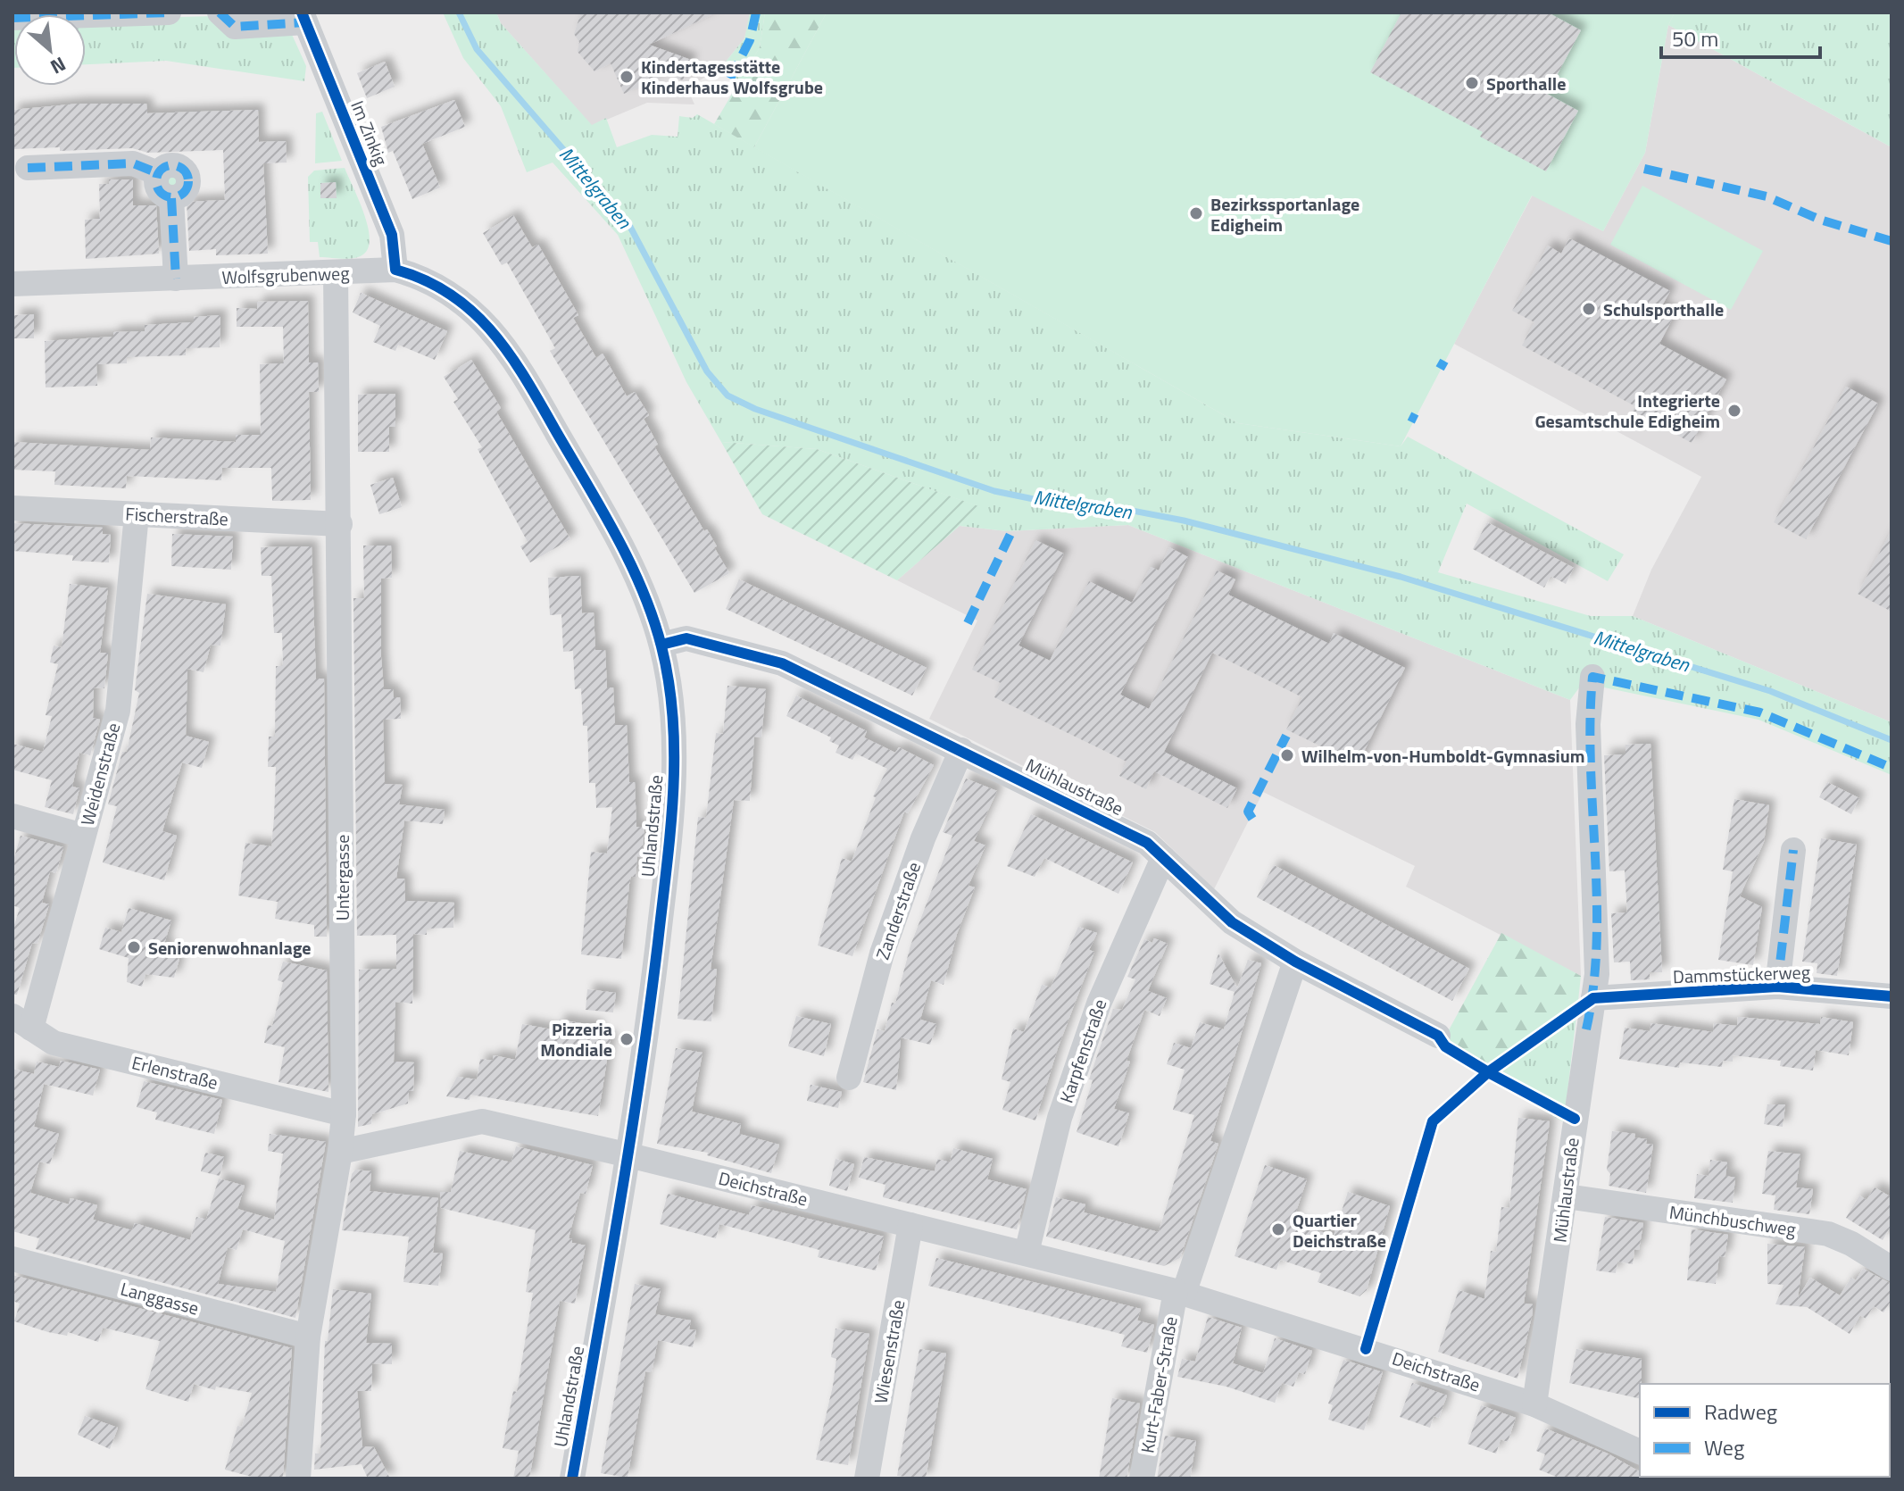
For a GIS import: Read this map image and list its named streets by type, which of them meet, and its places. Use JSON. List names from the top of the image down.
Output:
{
  "streets": {
    "street": [
      "Im Zinkig",
      "Wolfsgrubenweg",
      "Fischerstraße",
      "Weidenstraße",
      "Mühlaustraße",
      "Uhlandstraße",
      "Untergasse",
      "Zanderstraße",
      "Dammstückerweg",
      "Karpfenstraße",
      "Erlenstraße",
      "Deichstraße",
      "Münchbuschweg",
      "Langgasse",
      "Wiesenstraße",
      "Kurt-Faber-Straße"
    ]
  },
  "crossings": [
    ["Im Zinkig", "Wolfsgrubenweg"],
    ["Im Zinkig", "Uhlandstraße"],
    ["Wolfsgrubenweg", "Uhlandstraße"],
    ["Wolfsgrubenweg", "Untergasse"],
    ["Fischerstraße", "Weidenstraße"],
    ["Fischerstraße", "Untergasse"],
    ["Weidenstraße", "Erlenstraße"],
    ["Mühlaustraße", "Uhlandstraße"],
    ["Mühlaustraße", "Zanderstraße"],
    ["Mühlaustraße", "Dammstückerweg"],
    ["Mühlaustraße", "Karpfenstraße"],
    ["Mühlaustraße", "Deichstraße"],
    ["Mühlaustraße", "Münchbuschweg"],
    ["Uhlandstraße", "Deichstraße"],
    ["Untergasse", "Erlenstraße"],
    ["Untergasse", "Deichstraße"],
    ["Untergasse", "Langgasse"],
    ["Karpfenstraße", "Deichstraße"],
    ["Deichstraße", "Wiesenstraße"],
    ["Deichstraße", "Kurt-Faber-Straße"]
  ],
  "water": ["Mittelgraben"],
  "places": [
    "Kindertagesstätte Kinderhaus Wolfsgrube",
    "Sporthalle",
    "Bezirkssportanlage Edigheim",
    "Schulsporthalle",
    "Integrierte Gesamtschule Edigheim",
    "Wilhelm-von-Humboldt-Gymnasium",
    "Seniorenwohnanlage",
    "Pizzeria Mondiale",
    "Quartier Deichstraße"
  ],
  "legend": ["Radweg", "Weg"],
  "scale_bar": "50 m",
  "north": "bottom right"
}
